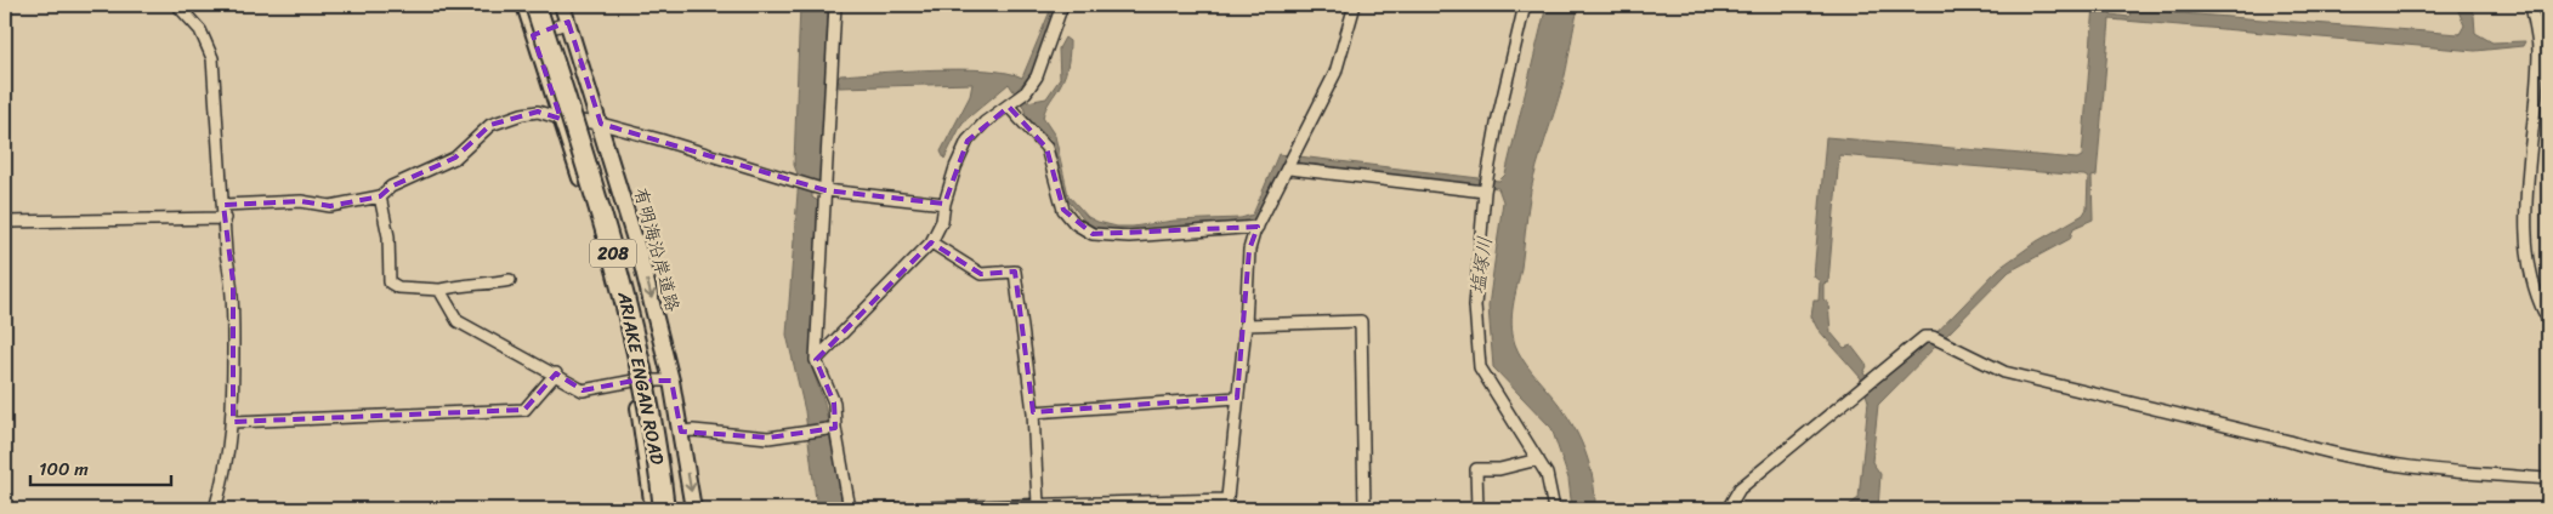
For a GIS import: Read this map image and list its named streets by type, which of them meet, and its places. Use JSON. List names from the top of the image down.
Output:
{
  "streets": {
    "highway": ["208", "ARIAKE ENGAN ROAD"],
    "main road": ["有明海沿岸道路"]
  },
  "water": ["塩塚川"],
  "scale_bar": "100 m"
}
